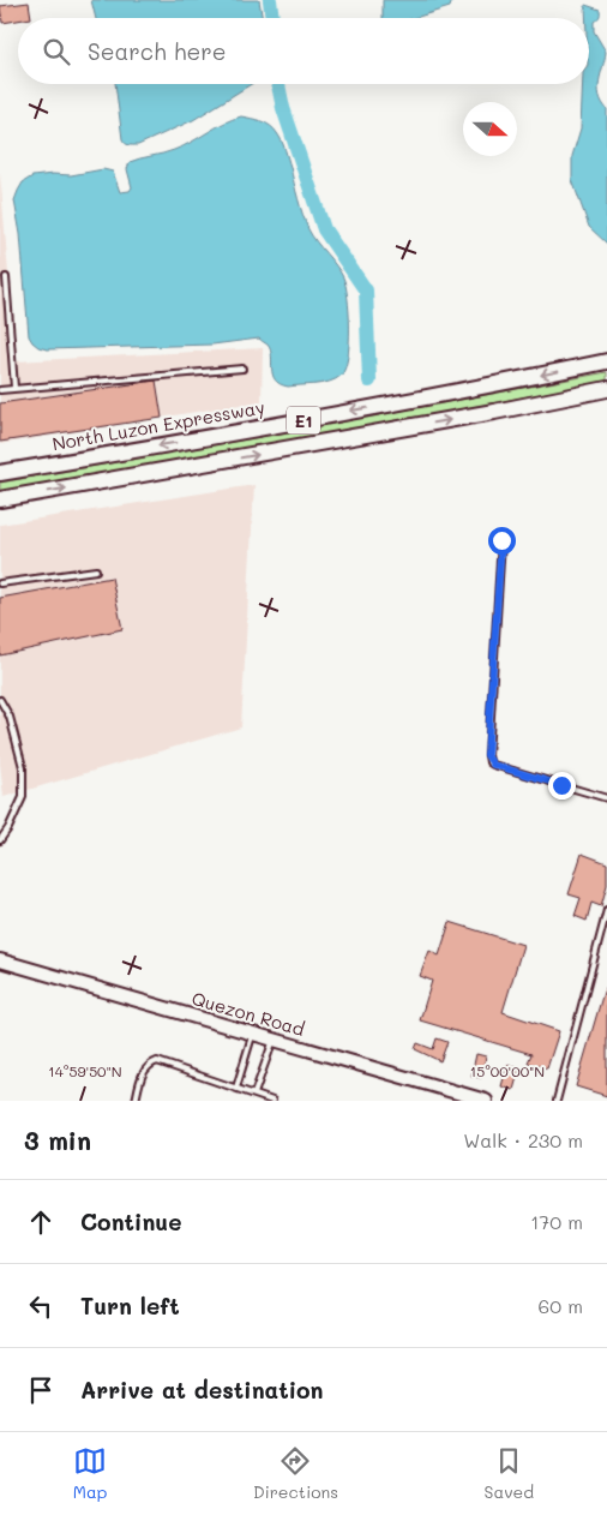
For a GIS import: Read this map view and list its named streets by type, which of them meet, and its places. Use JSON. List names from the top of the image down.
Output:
{
  "streets": {
    "highway": ["E1", "North Luzon Expressway"],
    "main road": ["Quezon Road"]
  },
  "north": "right",
  "page": {
    "search": "Search here",
    "heading": ["3 min", "Walk · 230 m"],
    "list": [
      ["Continue", "170 m"],
      ["Turn left", "60 m"],
      "Arrive at destination"
    ],
    "nav": ["Map", "Directions", "Saved"]
  },
  "coordinates": ["14°59'50\"N", "15°00'00\"N"]
}
